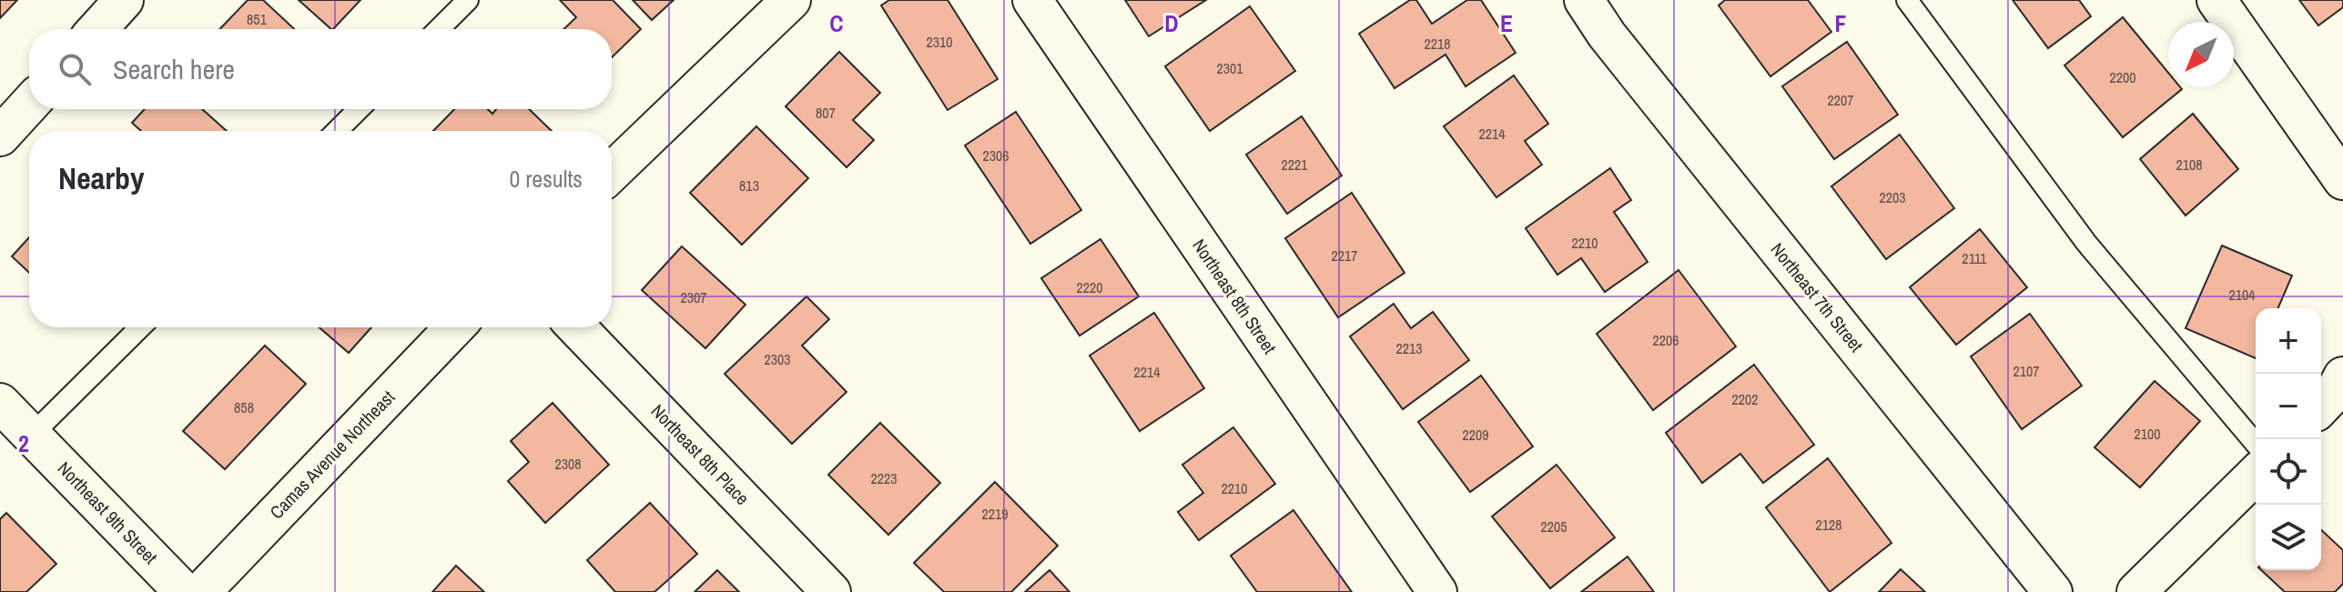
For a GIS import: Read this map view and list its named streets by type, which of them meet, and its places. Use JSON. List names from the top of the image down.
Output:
{
  "streets": {
    "street": [
      "Northeast 8th Street",
      "Northeast 7th Street",
      "Camas Avenue Northeast",
      "Northeast 8th Place",
      "Northeast 9th Street"
    ]
  },
  "house_numbers": [
    "851",
    "2310",
    "2218",
    "2301",
    "2200",
    "2207",
    "807",
    "2214",
    "2306",
    "2221",
    "2108",
    "813",
    "2203",
    "2210",
    "2217",
    "2111",
    "2220",
    "2104",
    "2307",
    "2206",
    "2213",
    "2303",
    "2107",
    "2214",
    "2202",
    "858",
    "2100",
    "2209",
    "2308",
    "2223",
    "2210",
    "2219",
    "2128",
    "2205"
  ],
  "north": "bottom left",
  "page": {
    "search": "Search here",
    "heading": ["Nearby", "0 results"],
    "map_buttons": ["+", "−"]
  },
  "grid": {
    "columns": [
      "C",
      "D",
      "E",
      "F"
    ],
    "rows": ["2"]
  }
}
